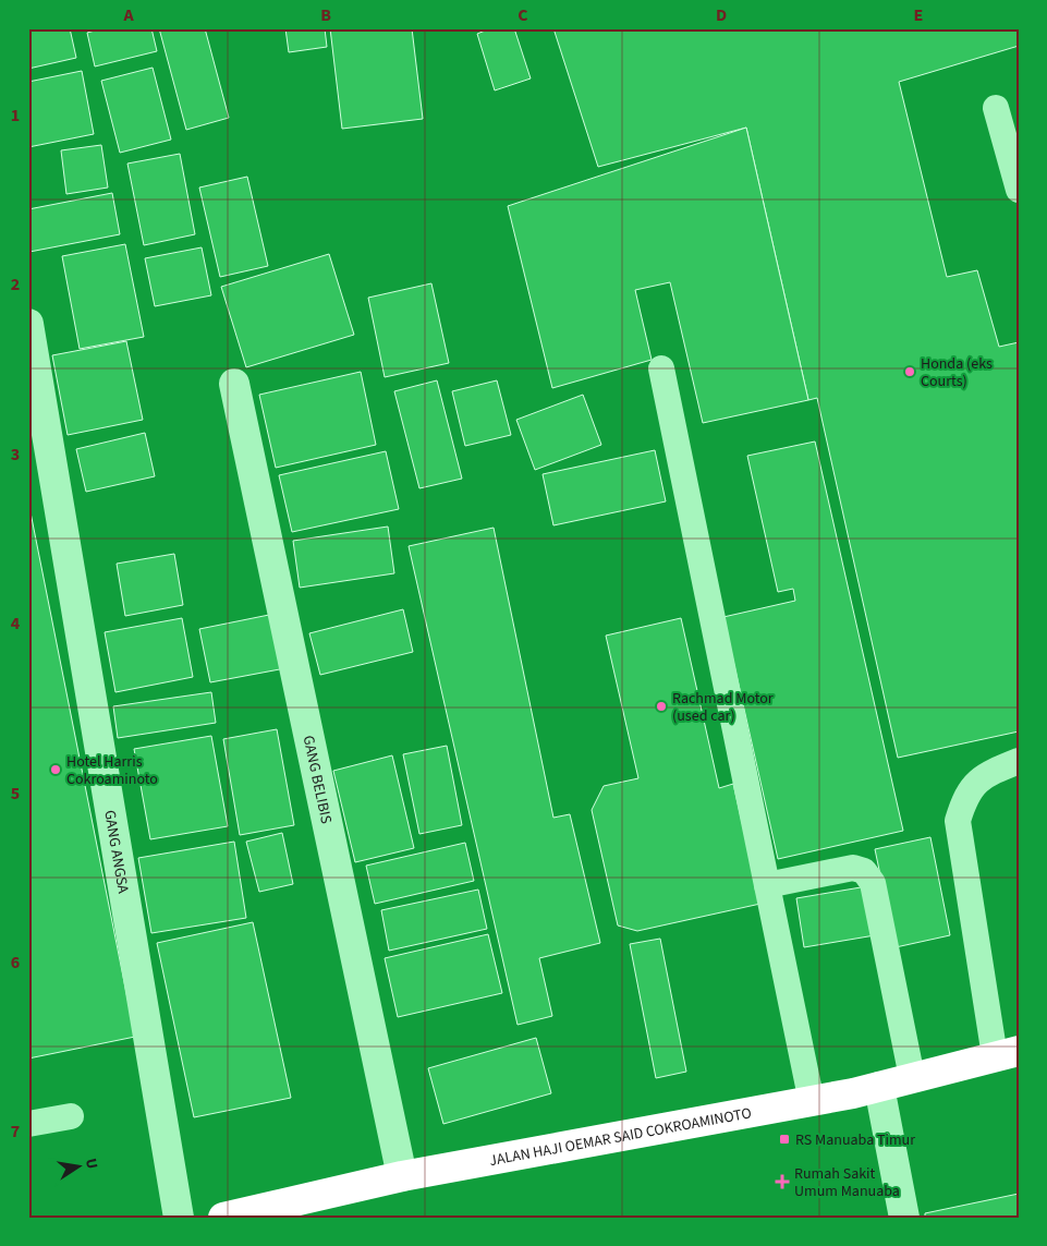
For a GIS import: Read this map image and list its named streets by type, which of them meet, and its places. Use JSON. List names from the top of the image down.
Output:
{
  "streets": {
    "highway": ["JALAN HAJI OEMAR SAID COKROAMINOTO"],
    "street": ["GANG BELIBIS", "GANG ANGSA"]
  },
  "crossings": [
    ["GANG BELIBIS", "JALAN HAJI OEMAR SAID COKROAMINOTO"]
  ],
  "places": {
    "other": ["Honda (eks Courts)", "Rachmad Motor (used car)", "Hotel Harris Cokroaminoto"],
    "transit": ["RS Manuaba Timur"],
    "health": ["Rumah Sakit Umum Manuaba"]
  },
  "north": "right",
  "grid": {
    "columns": [
      "A",
      "B",
      "C",
      "D",
      "E"
    ],
    "rows": [
      "1",
      "2",
      "3",
      "4",
      "5",
      "6",
      "7"
    ]
  }
}
